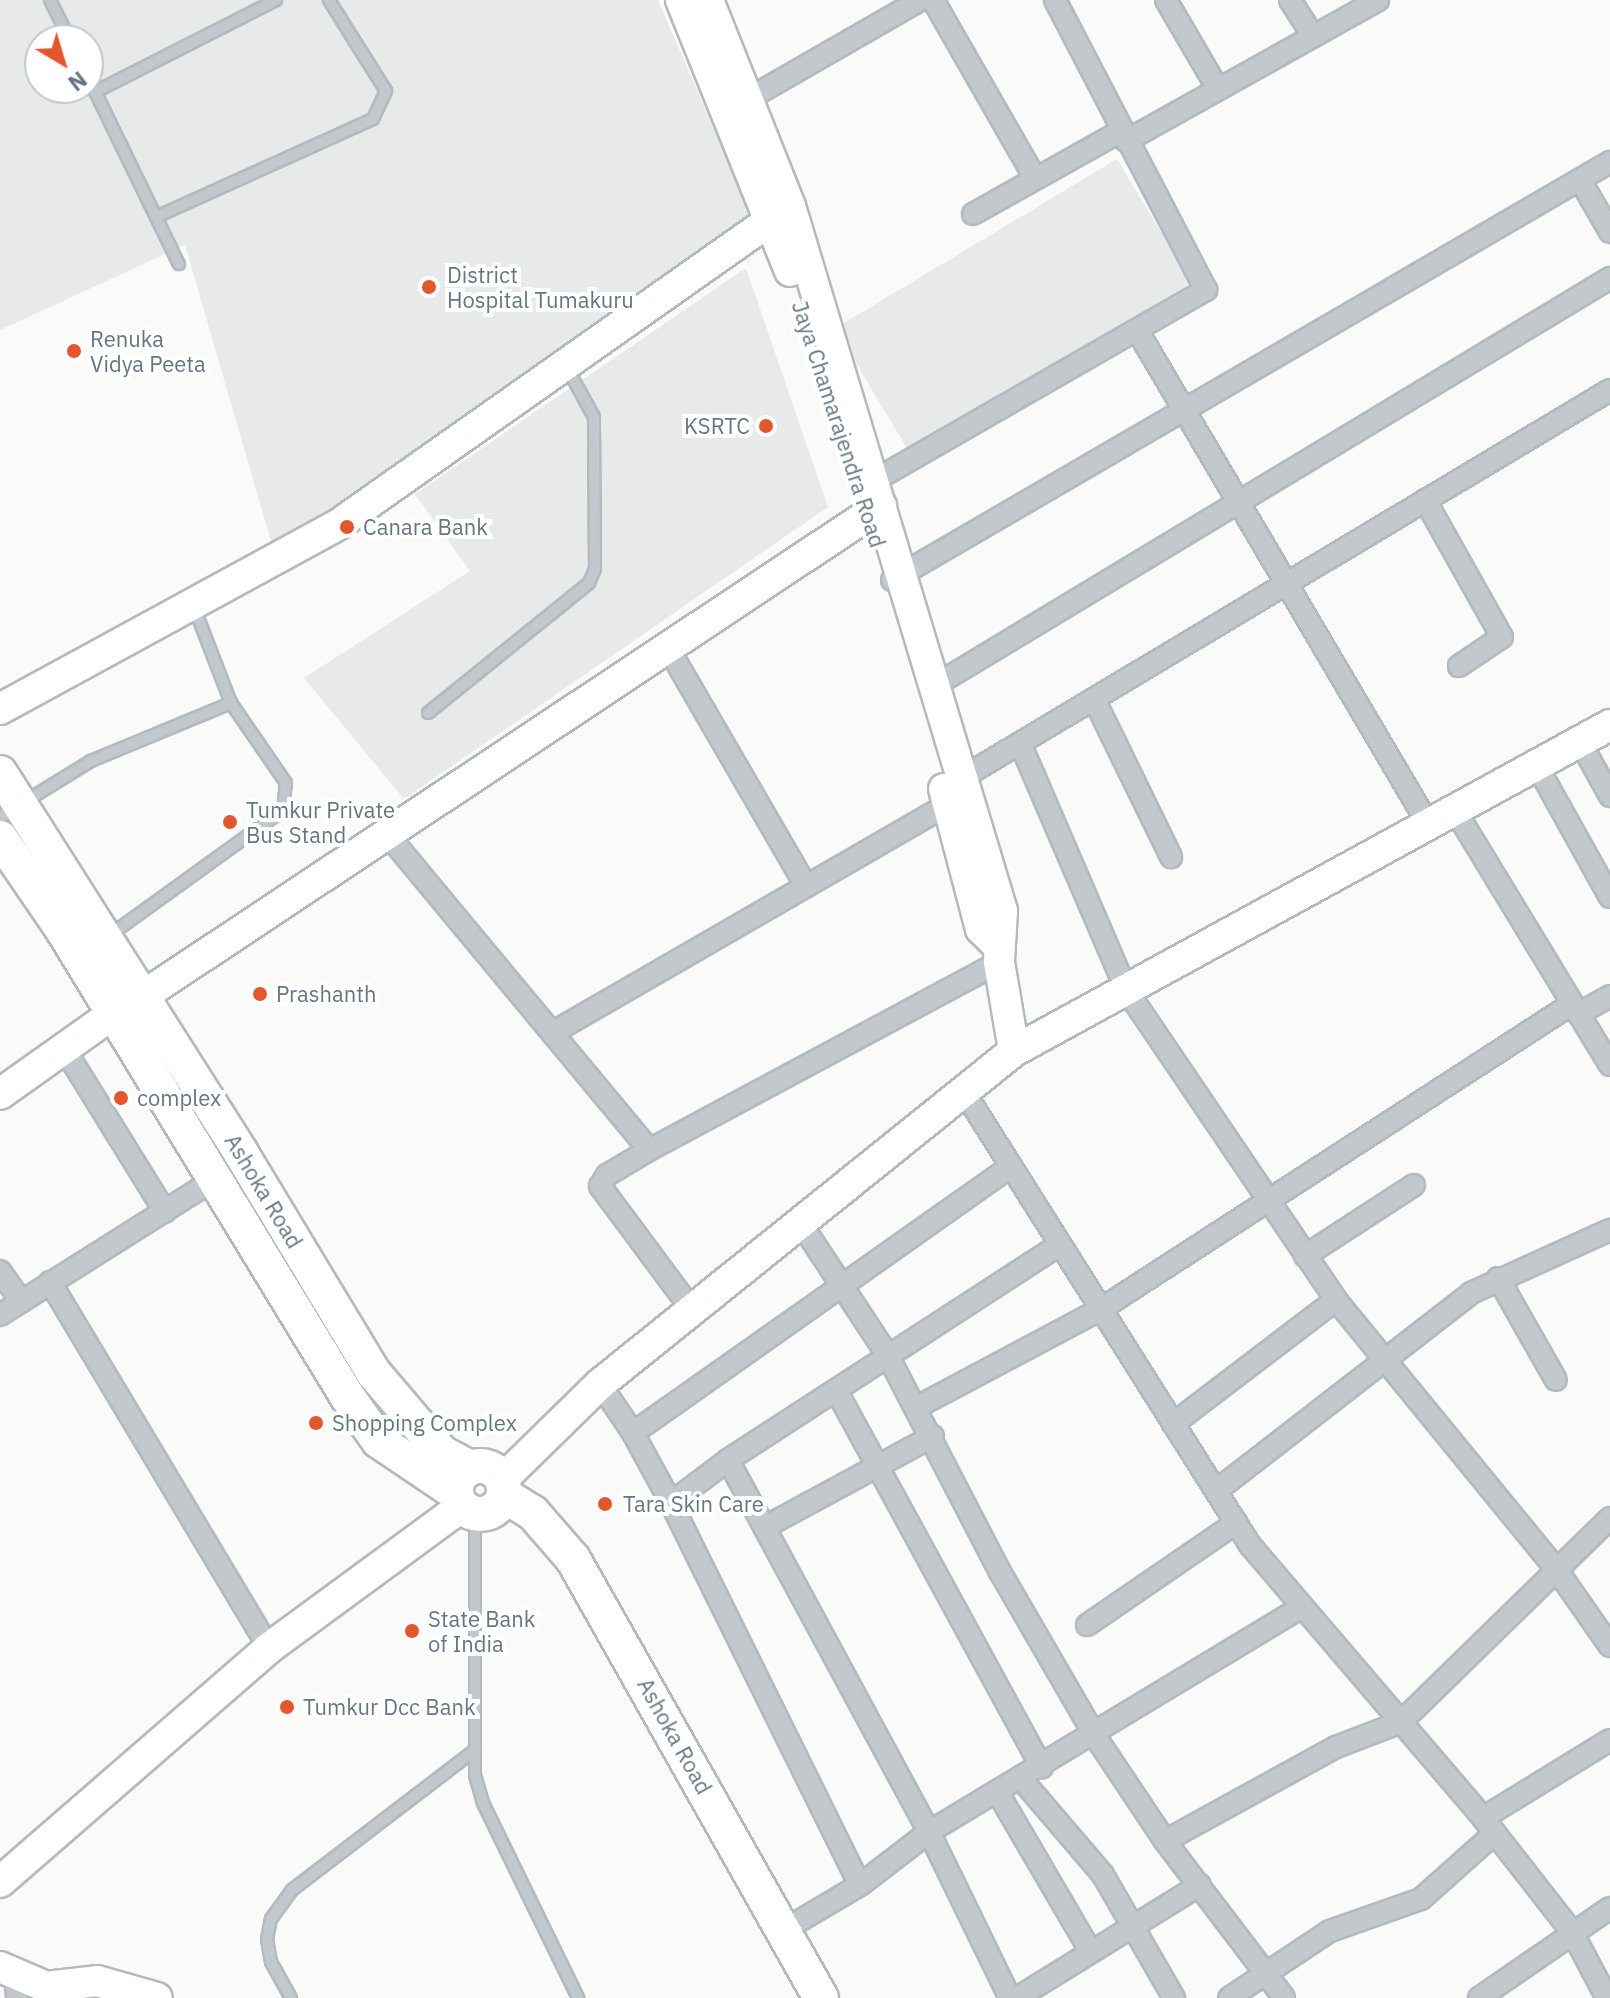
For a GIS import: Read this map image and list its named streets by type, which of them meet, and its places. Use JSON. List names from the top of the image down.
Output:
{
  "streets": {
    "main road": ["Jaya Chamarajendra Road", "Ashoka Road"]
  },
  "places": [
    "District Hospital Tumakuru",
    "Renuka Vidya Peeta",
    "KSRTC",
    "Canara Bank",
    "Tumkur Private Bus Stand",
    "Prashanth",
    "complex",
    "Shopping Complex",
    "Tara Skin Care",
    "State Bank of India",
    "Tumkur Dcc Bank"
  ],
  "north": "bottom right"
}
